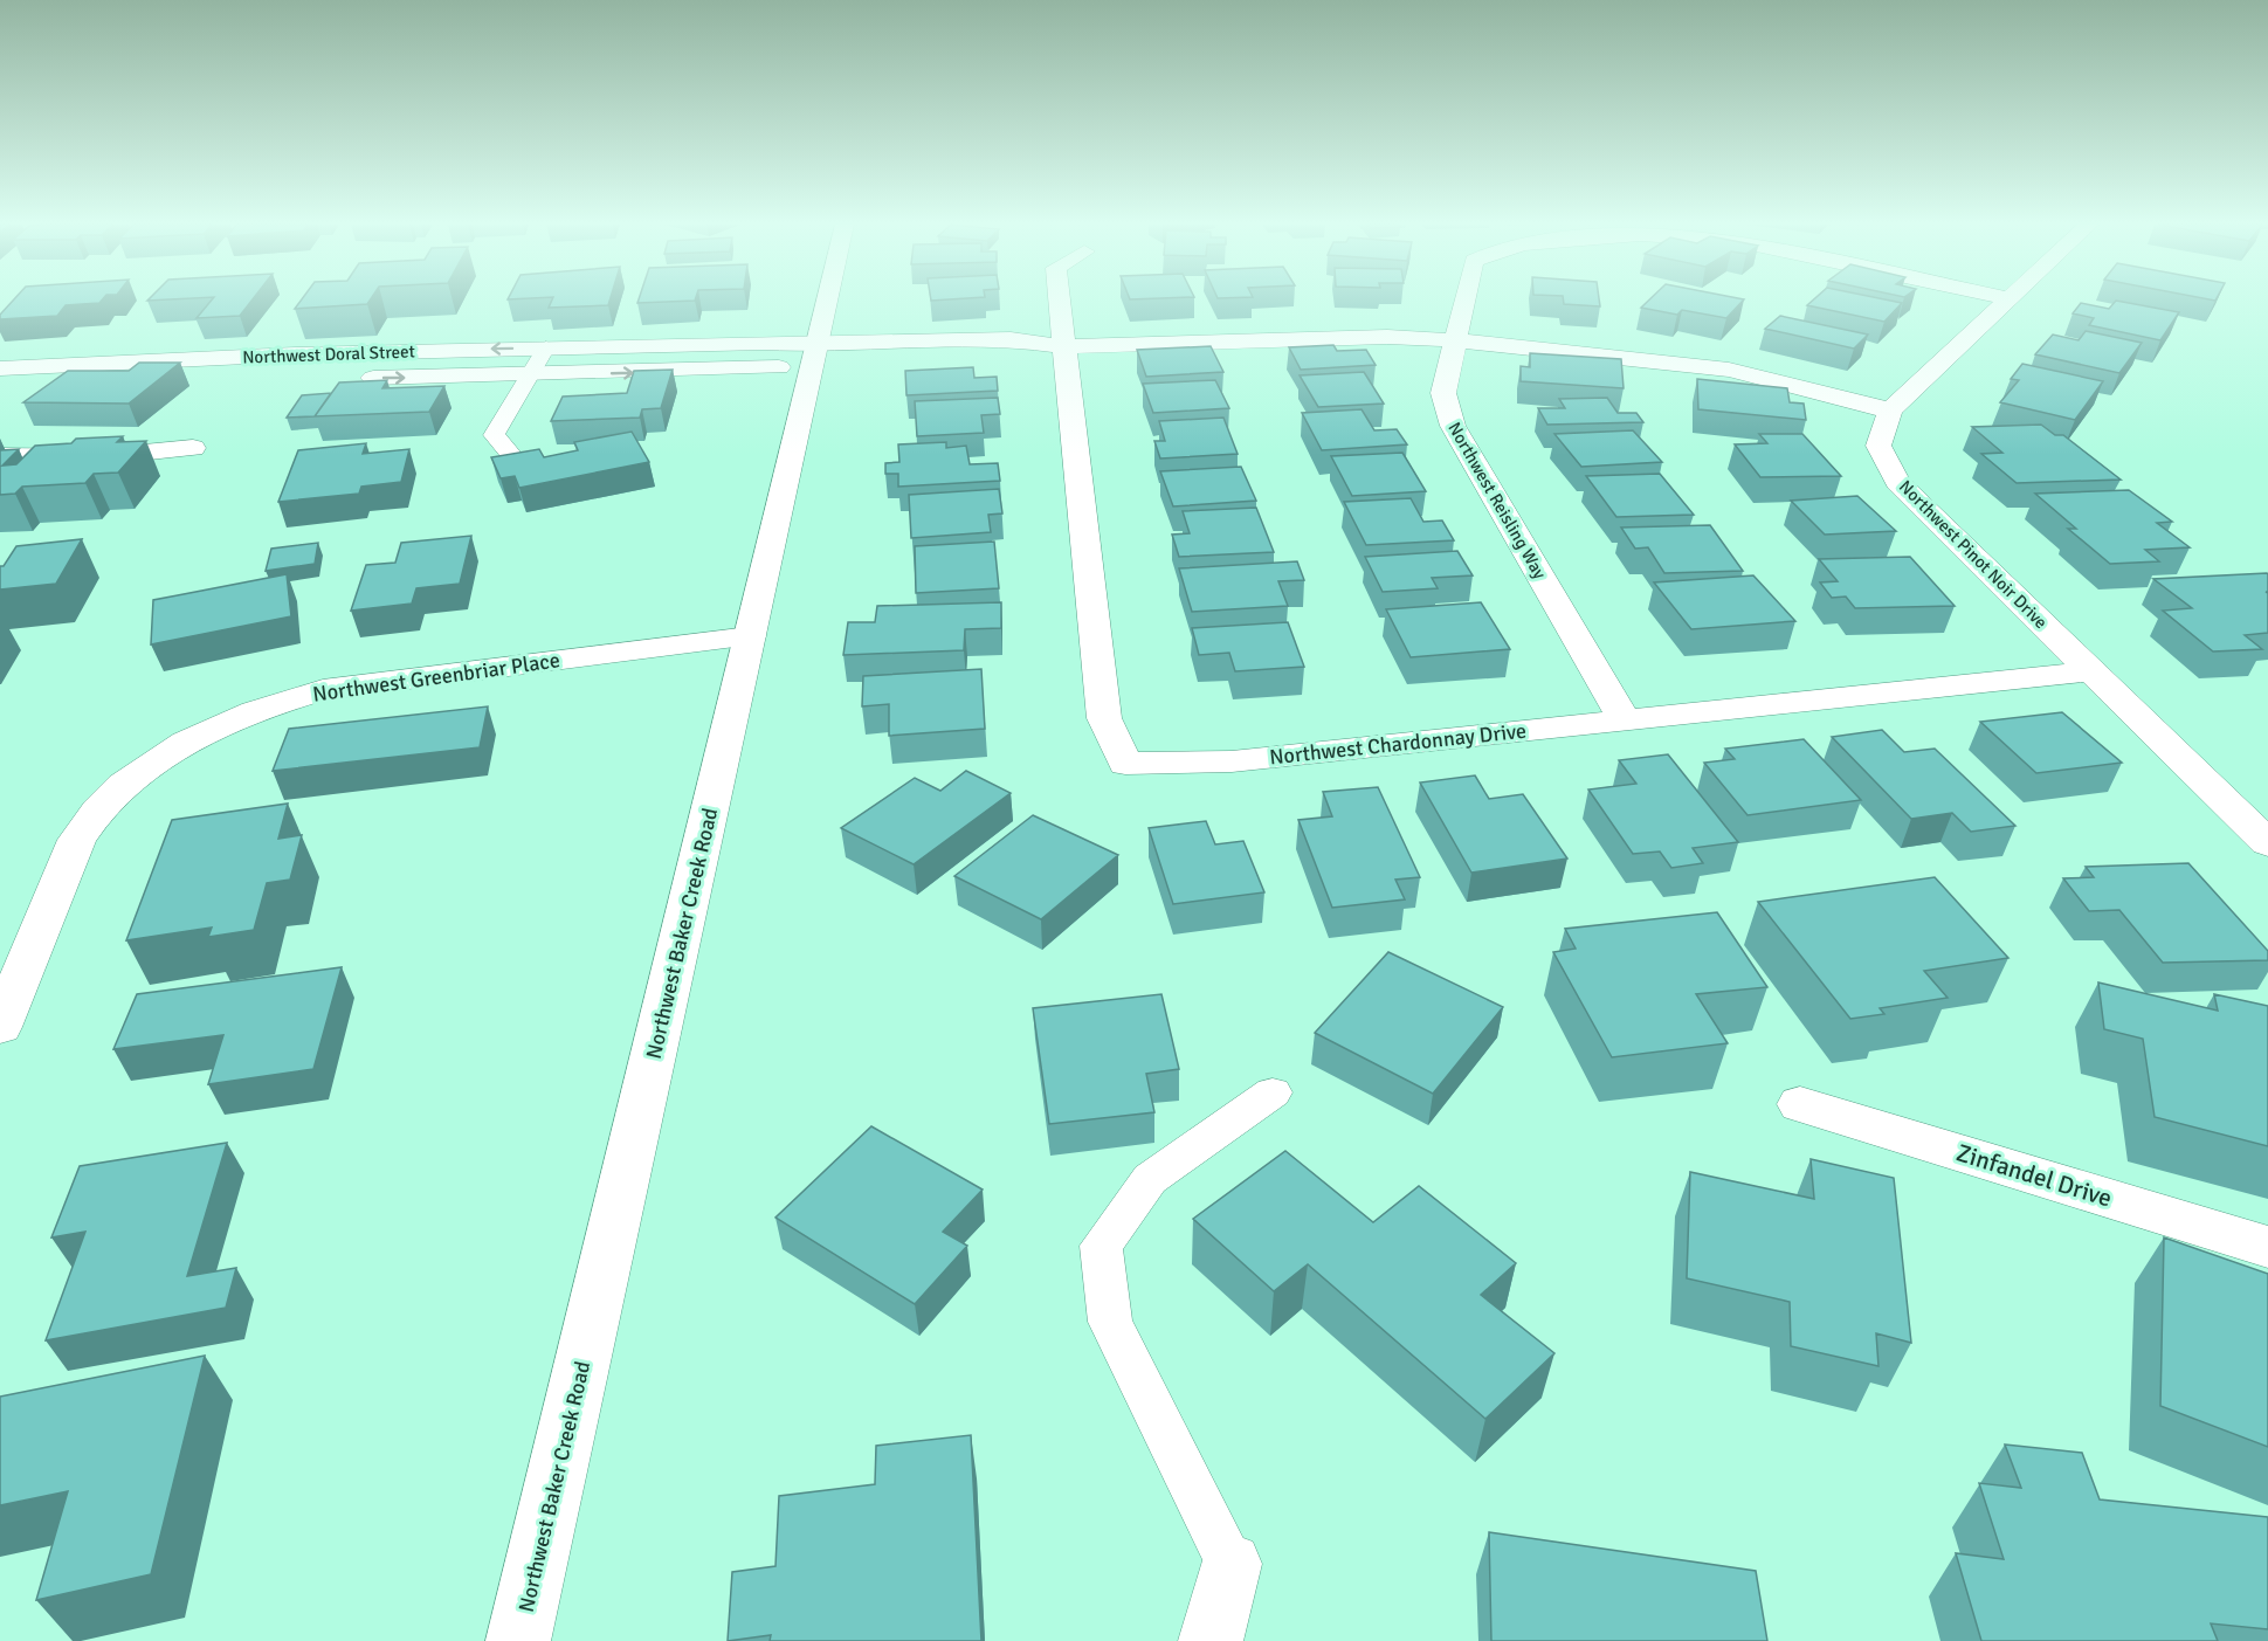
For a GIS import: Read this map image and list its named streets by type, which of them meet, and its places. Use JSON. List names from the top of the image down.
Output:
{
  "streets": {
    "street": [
      "Northwest Doral Street",
      "Northwest Reisling Way",
      "Northwest Pinot Noir Drive",
      "Northwest Greenbriar Place",
      "Northwest Chardonnay Drive",
      "Northwest Baker Creek Road",
      "Zinfandel Drive"
    ]
  },
  "crossings": [
    ["Northwest Doral Street", "Northwest Baker Creek Road"],
    ["Northwest Reisling Way", "Northwest Chardonnay Drive"],
    ["Northwest Pinot Noir Drive", "Northwest Chardonnay Drive"],
    ["Northwest Greenbriar Place", "Northwest Baker Creek Road"]
  ]
}
